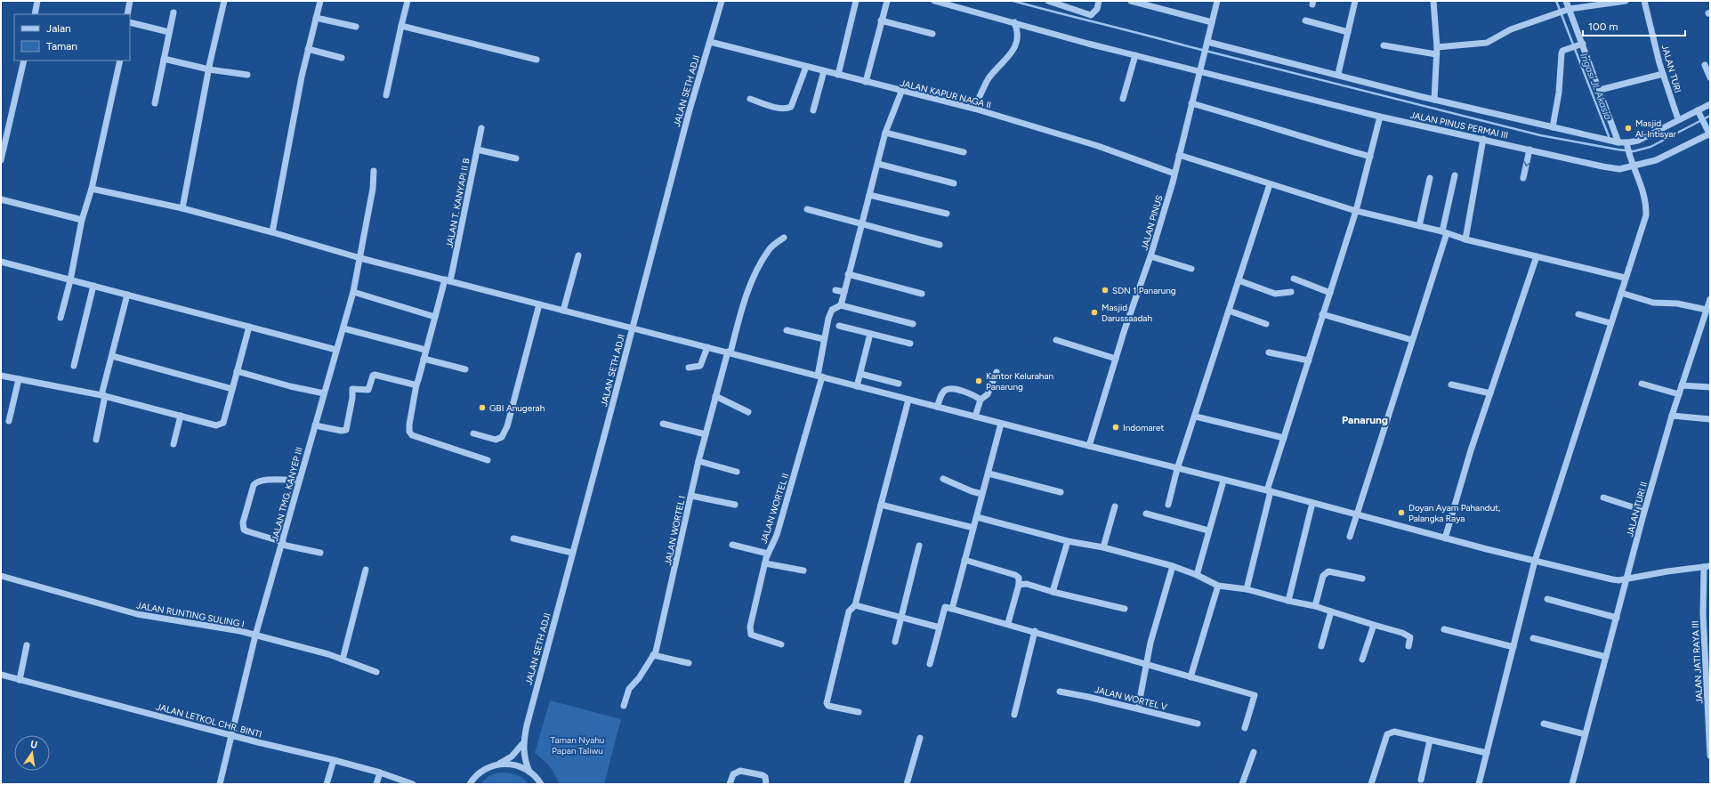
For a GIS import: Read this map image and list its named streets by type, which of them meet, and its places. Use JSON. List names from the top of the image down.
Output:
{
  "streets": {
    "street": [
      "JALAN TURI",
      "JALAN SETH ADJI",
      "JALAN KAPUR NAGA II",
      "JALAN PINUS PERMAI III",
      "JALAN T. KANYAPI II B",
      "JALAN PINUS",
      "JALAN TMG. KANYEP III",
      "JALAN WORTEL II",
      "JALAN TURI II",
      "JALAN WORTEL I",
      "JALAN RUNTING SULING I",
      "JALAN JATI RAYA III",
      "JALAN WORTEL V",
      "JALAN LETKOL CHR. BINTI"
    ]
  },
  "crossings": [
    ["JALAN SETH ADJI", "JALAN KAPUR NAGA II"],
    ["JALAN KAPUR NAGA II", "JALAN PINUS"],
    ["JALAN PINUS PERMAI III", "JALAN PINUS"],
    ["JALAN TMG. KANYEP III", "JALAN RUNTING SULING I"],
    ["JALAN TMG. KANYEP III", "JALAN LETKOL CHR. BINTI"]
  ],
  "districts": ["Panarung"],
  "water": ["Irigasi Jl. Akasia"],
  "parks": ["Taman Nyahu Papan Taliwu"],
  "places": [
    "Masjid Al-Intisyar",
    "SDN 1 Panarung",
    "Masjid Darussaadah",
    "Kantor Kelurahan Panarung",
    "GBI Anugerah",
    "Indomaret",
    "Doyan Ayam Pahandut, Palangka Raya"
  ],
  "legend": ["Jalan", "Taman"],
  "scale_bar": "100 m",
  "north": "top"
}
